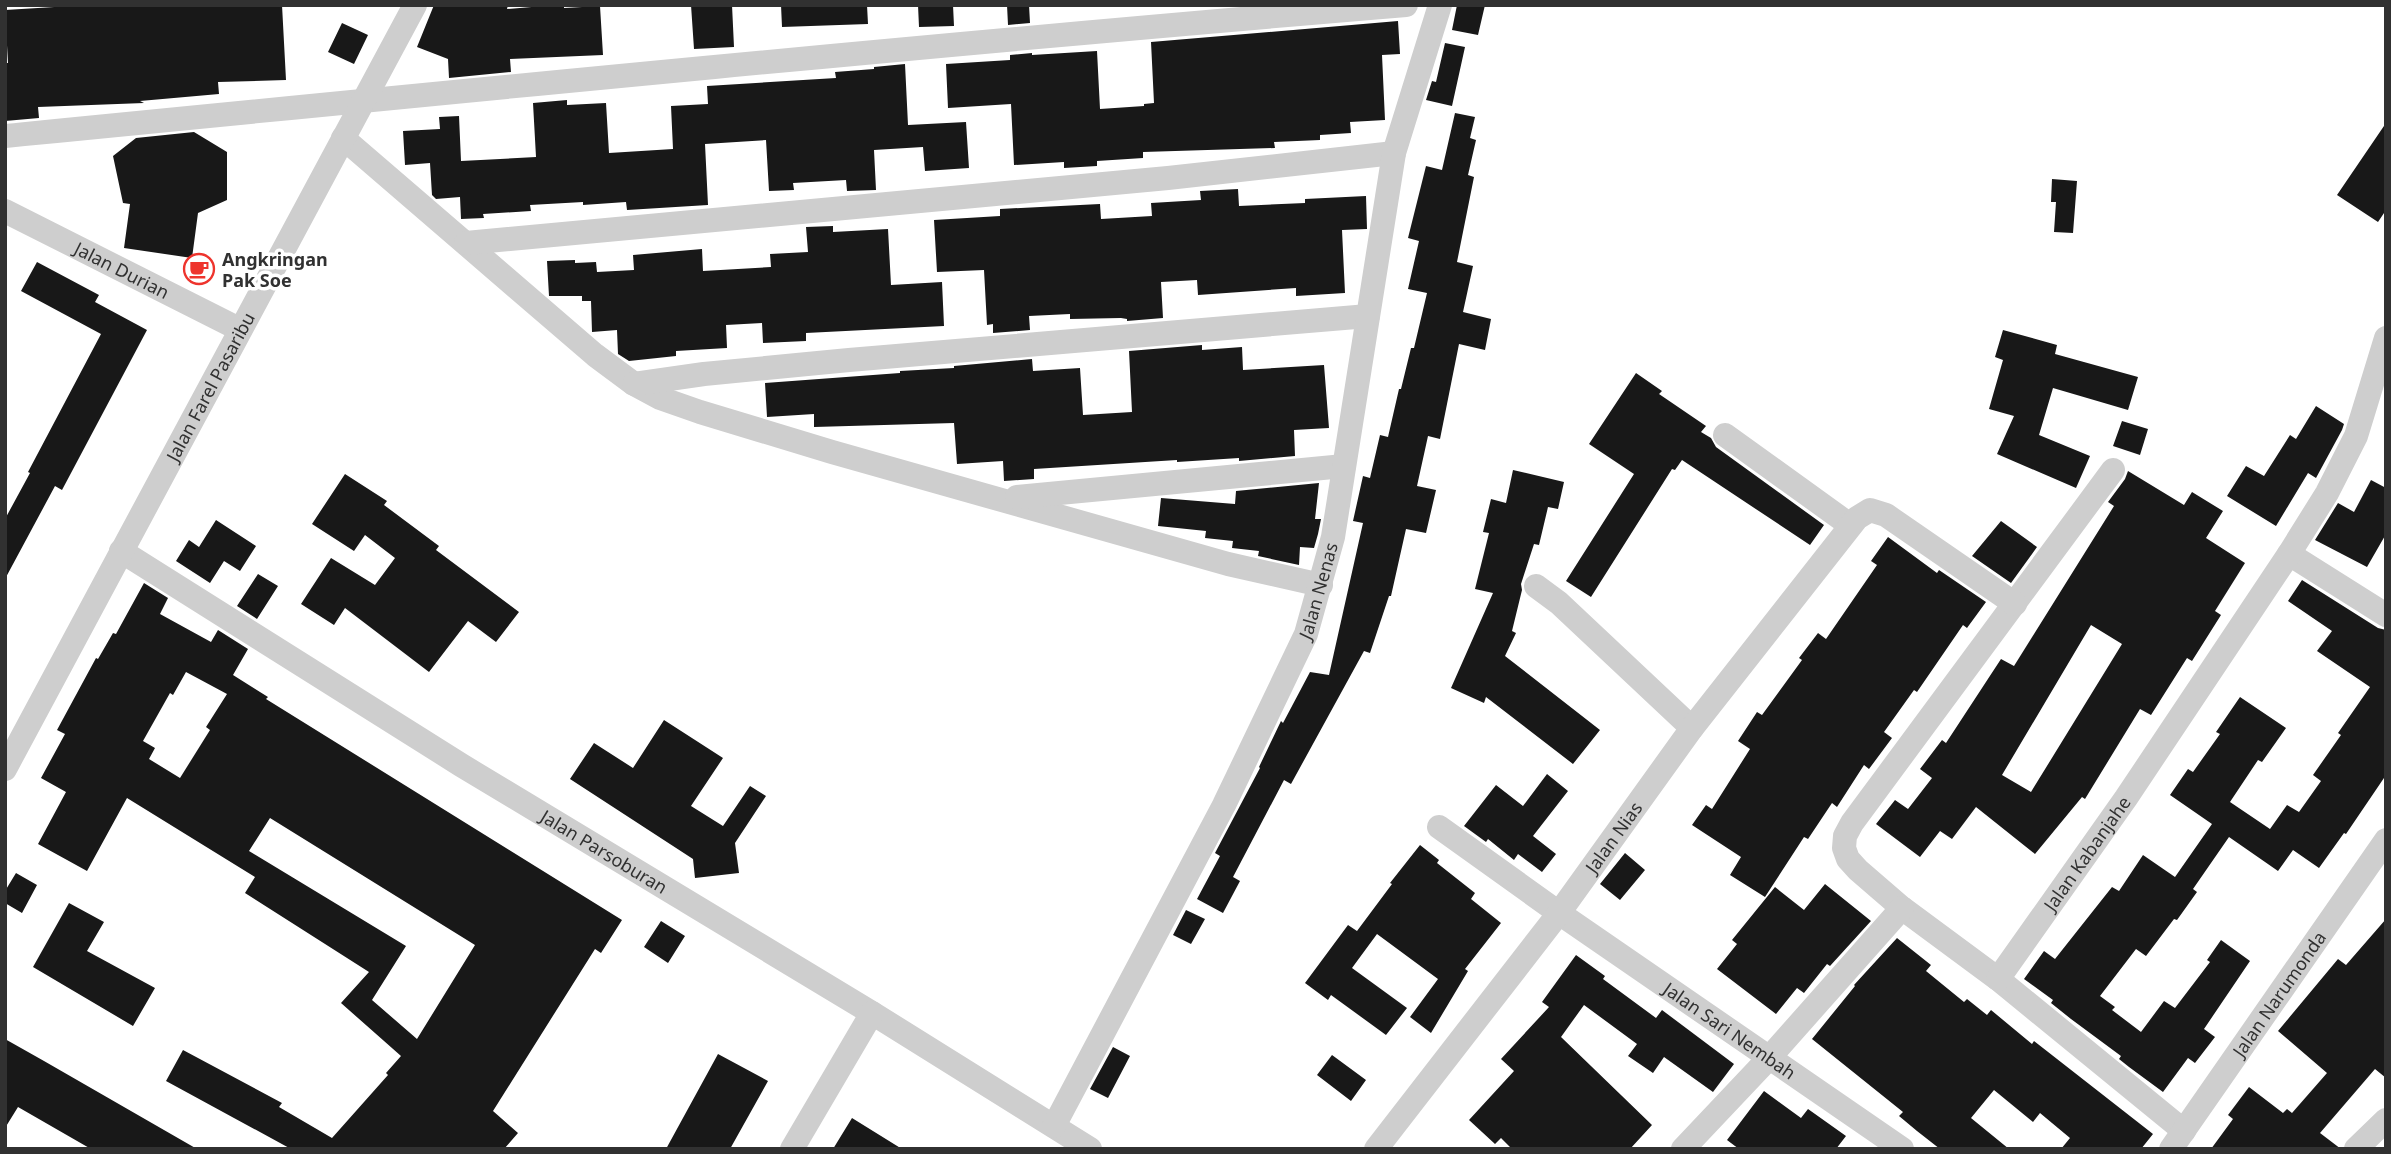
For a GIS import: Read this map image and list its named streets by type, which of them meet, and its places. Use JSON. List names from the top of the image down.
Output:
{
  "streets": {
    "street": [
      "Jalan Durian",
      "Jalan Farel Pasaribu",
      "Jalan Nenas",
      "Jalan Nias",
      "Jalan Parsoburan",
      "Jalan Kabanjahe",
      "Jalan Narumonda",
      "Jalan Sari Nembah"
    ]
  },
  "crossings": [
    ["Jalan Durian", "Jalan Farel Pasaribu"],
    ["Jalan Farel Pasaribu", "Jalan Parsoburan"],
    ["Jalan Nenas", "Jalan Parsoburan"],
    ["Jalan Nias", "Jalan Sari Nembah"]
  ],
  "places": {
    "cafe": ["Angkringan Pak Soe"]
  }
}
